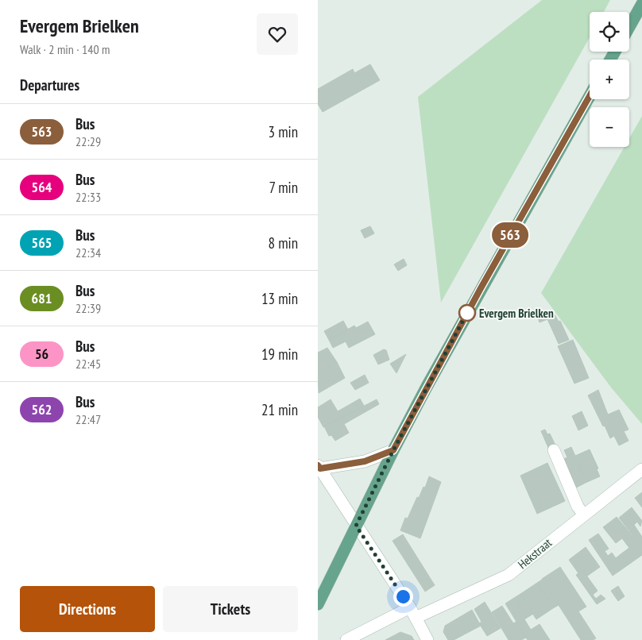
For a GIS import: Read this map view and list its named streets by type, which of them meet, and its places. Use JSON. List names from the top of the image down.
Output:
{
  "streets": {
    "street": ["Hekstraat"]
  },
  "places": ["Evergem Brielken"],
  "lines": ["bus line 563"],
  "page": {
    "heading": [
      ["Evergem Brielken", "Walk · 2 min · 140 m"],
      "Departures"
    ],
    "on_map": "563",
    "map_buttons": ["+", "−"],
    "list": [
      {
        "mark": "563",
        "name": "Bus",
        "note": "22:29",
        "value": "3 min"
      },
      {
        "mark": "564",
        "name": "Bus",
        "note": "22:33",
        "value": "7 min"
      },
      {
        "mark": "565",
        "name": "Bus",
        "note": "22:34",
        "value": "8 min"
      },
      {
        "mark": "681",
        "name": "Bus",
        "note": "22:39",
        "value": "13 min"
      },
      {
        "mark": "56",
        "name": "Bus",
        "note": "22:45",
        "value": "19 min"
      },
      {
        "mark": "562",
        "name": "Bus",
        "note": "22:47",
        "value": "21 min"
      }
    ],
    "buttons": ["Directions", "Tickets"]
  }
}
